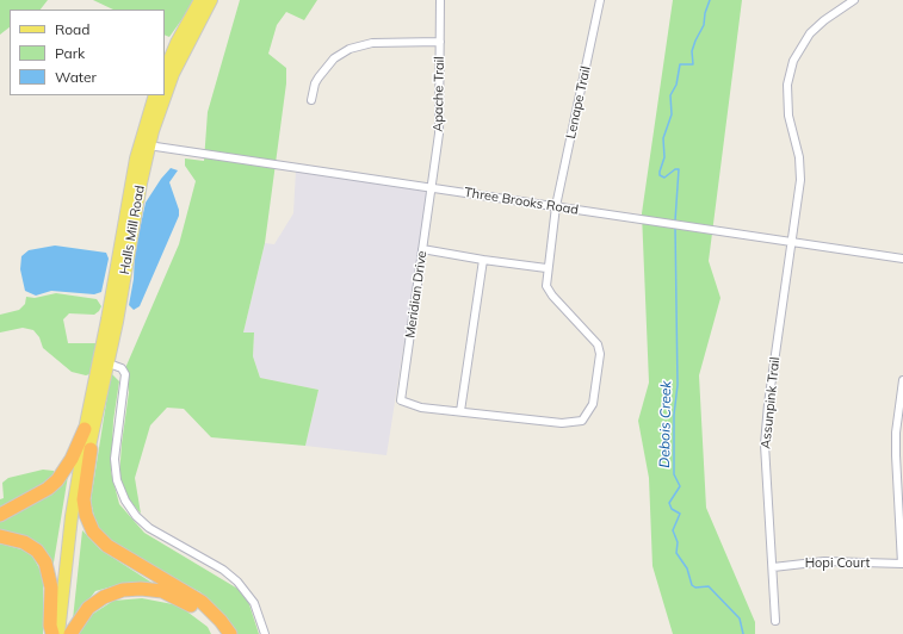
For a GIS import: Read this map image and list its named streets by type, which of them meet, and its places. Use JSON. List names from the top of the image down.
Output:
{
  "streets": {
    "main road": ["Halls Mill Road"],
    "street": [
      "Apache Trail",
      "Lenape Trail",
      "Three Brooks Road",
      "Meridian Drive",
      "Assunpink Trail",
      "Hopi Court"
    ]
  },
  "crossings": [
    ["Apache Trail", "Three Brooks Road"],
    ["Apache Trail", "Meridian Drive"],
    ["Lenape Trail", "Three Brooks Road"],
    ["Lenape Trail", "Meridian Drive"],
    ["Three Brooks Road", "Halls Mill Road"],
    ["Three Brooks Road", "Meridian Drive"],
    ["Three Brooks Road", "Assunpink Trail"],
    ["Assunpink Trail", "Hopi Court"]
  ],
  "water": ["Debois Creek"],
  "legend": ["Road", "Park", "Water"]
}
